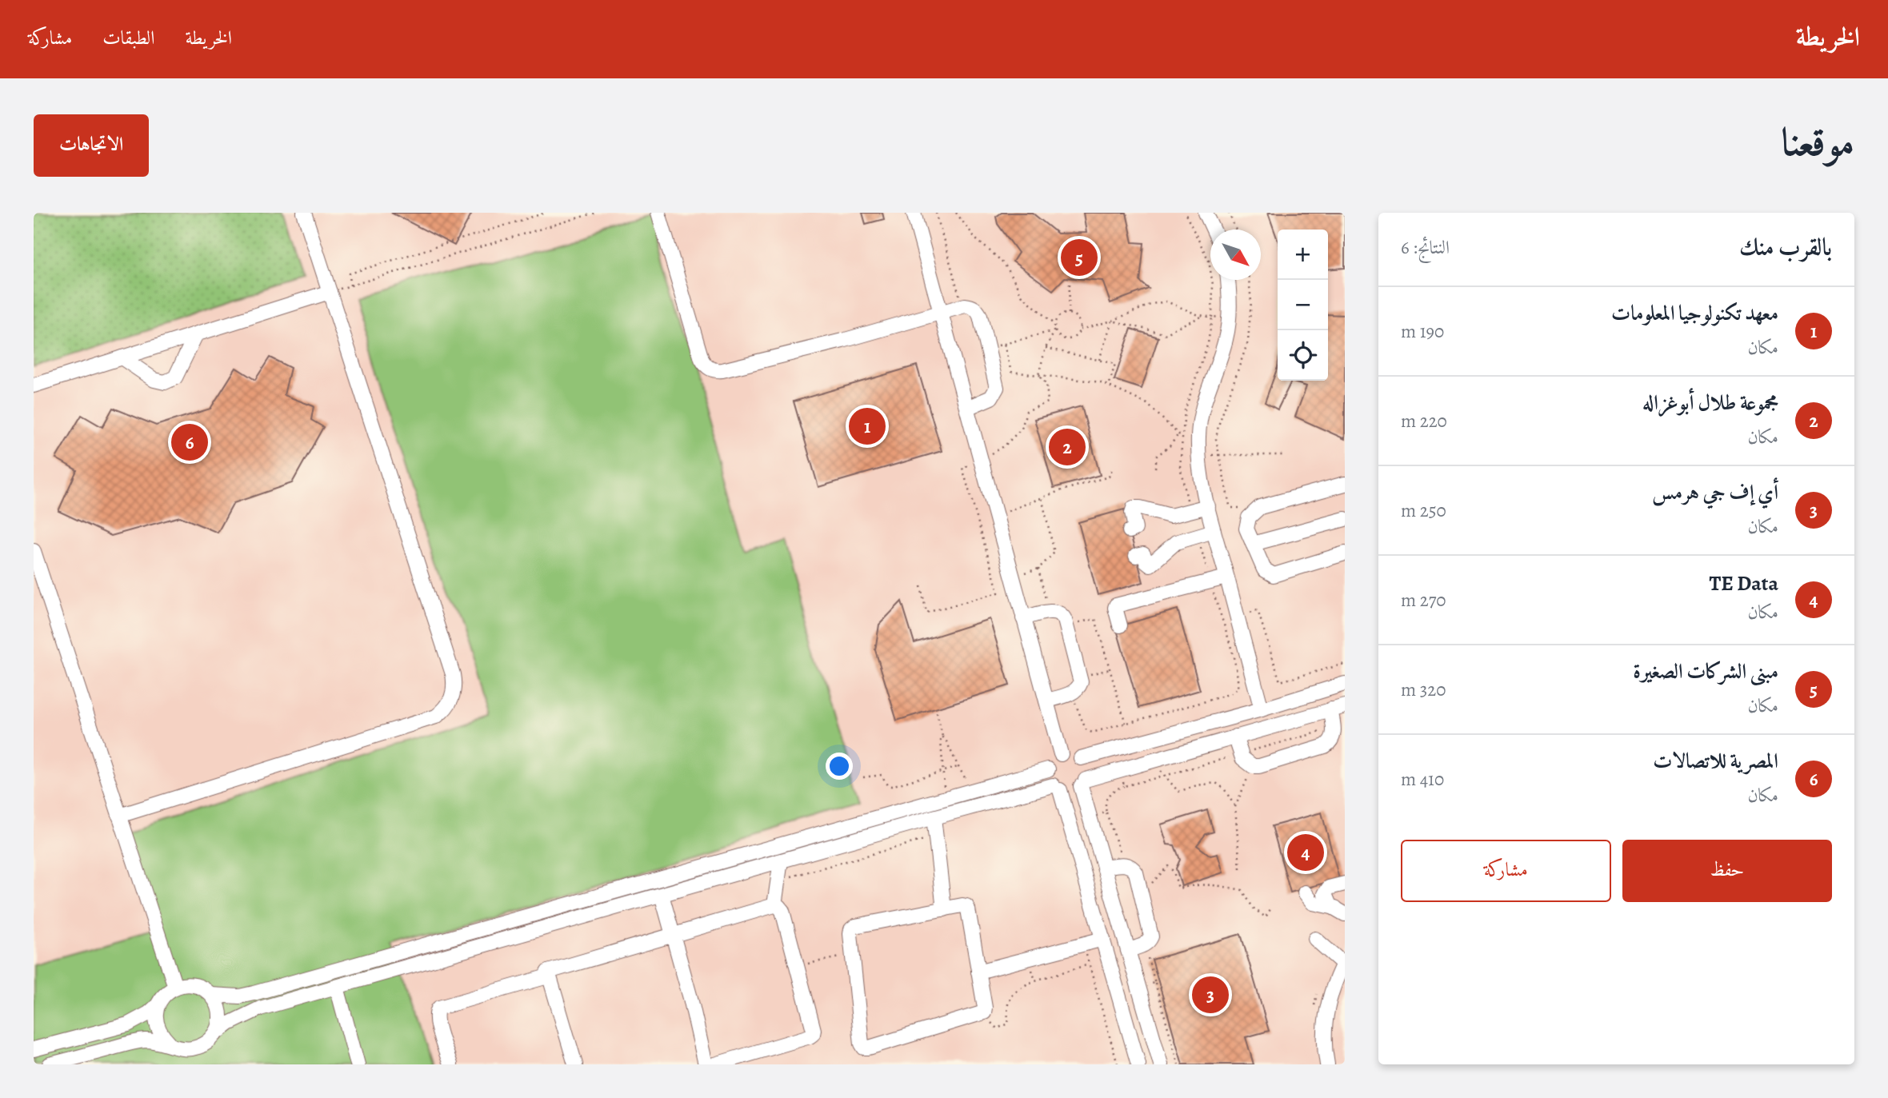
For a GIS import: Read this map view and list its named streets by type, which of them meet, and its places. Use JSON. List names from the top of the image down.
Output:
{
  "north": "bottom right",
  "page": {
    "header": "الخريطة",
    "nav": ["الخريطة", "الطبقات", "مشاركة"],
    "title": "موقعنا",
    "buttons": [
      "الاتجاهات",
      ["حفظ", "مشاركة"]
    ],
    "heading": ["بالقرب منك", "النتائج: 6"],
    "map_buttons": ["+", "−"],
    "pins": [
      "5",
      "1",
      "6",
      "2",
      "4",
      "3"
    ],
    "list": [
      {
        "mark": "1",
        "name": "معهد تكنولوجيا المعلومات",
        "note": "مكان",
        "value": "190 m"
      },
      {
        "mark": "2",
        "name": "مجموعة طلال أبوغزاله",
        "note": "مكان",
        "value": "220 m"
      },
      {
        "mark": "3",
        "name": "أي إف جي هرمس",
        "note": "مكان",
        "value": "250 m"
      },
      {
        "mark": "4",
        "name": "TE Data",
        "note": "مكان",
        "value": "270 m"
      },
      {
        "mark": "5",
        "name": "مبنى الشركات الصغيرة",
        "note": "مكان",
        "value": "320 m"
      },
      {
        "mark": "6",
        "name": "المصرية للاتصالات",
        "note": "مكان",
        "value": "410 m"
      }
    ]
  }
}
